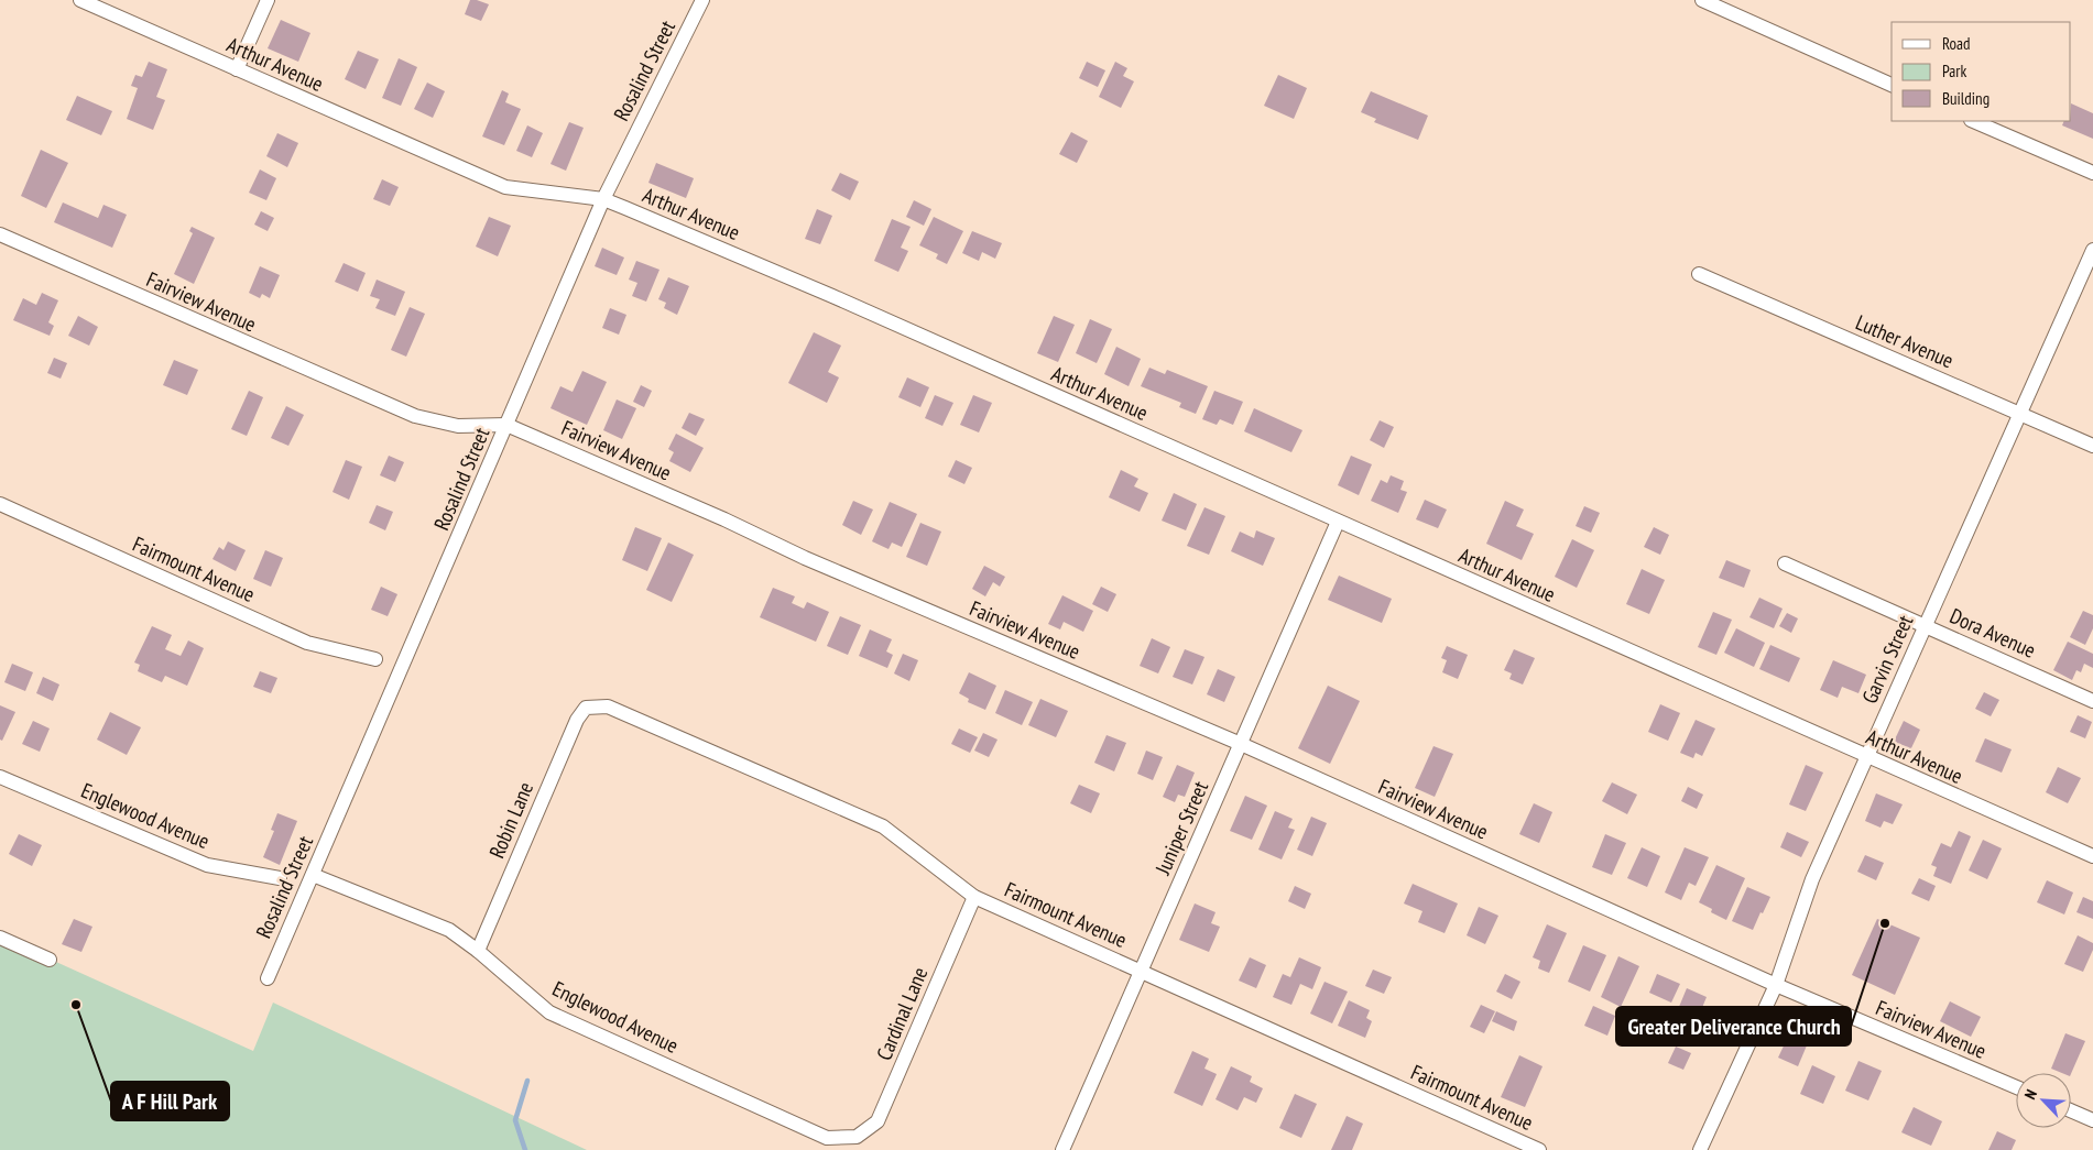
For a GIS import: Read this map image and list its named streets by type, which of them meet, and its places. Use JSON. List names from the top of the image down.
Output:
{
  "streets": {
    "street": [
      "Arthur Avenue",
      "Rosalind Street",
      "Fairview Avenue",
      "Luther Avenue",
      "Fairmount Avenue",
      "Dora Avenue",
      "Garvin Street",
      "Englewood Avenue",
      "Robin Lane",
      "Juniper Street",
      "Cardinal Lane"
    ]
  },
  "crossings": [
    ["Arthur Avenue", "Rosalind Street"],
    ["Arthur Avenue", "Garvin Street"],
    ["Arthur Avenue", "Juniper Street"],
    ["Rosalind Street", "Fairview Avenue"],
    ["Rosalind Street", "Englewood Avenue"],
    ["Fairview Avenue", "Garvin Street"],
    ["Fairview Avenue", "Juniper Street"],
    ["Luther Avenue", "Garvin Street"],
    ["Fairmount Avenue", "Robin Lane"],
    ["Fairmount Avenue", "Juniper Street"],
    ["Fairmount Avenue", "Cardinal Lane"],
    ["Dora Avenue", "Garvin Street"],
    ["Englewood Avenue", "Robin Lane"],
    ["Englewood Avenue", "Cardinal Lane"]
  ],
  "places": ["Greater Deliverance Church", "A F Hill Park"],
  "legend": ["Road", "Park", "Building"],
  "north": "top left"
}
